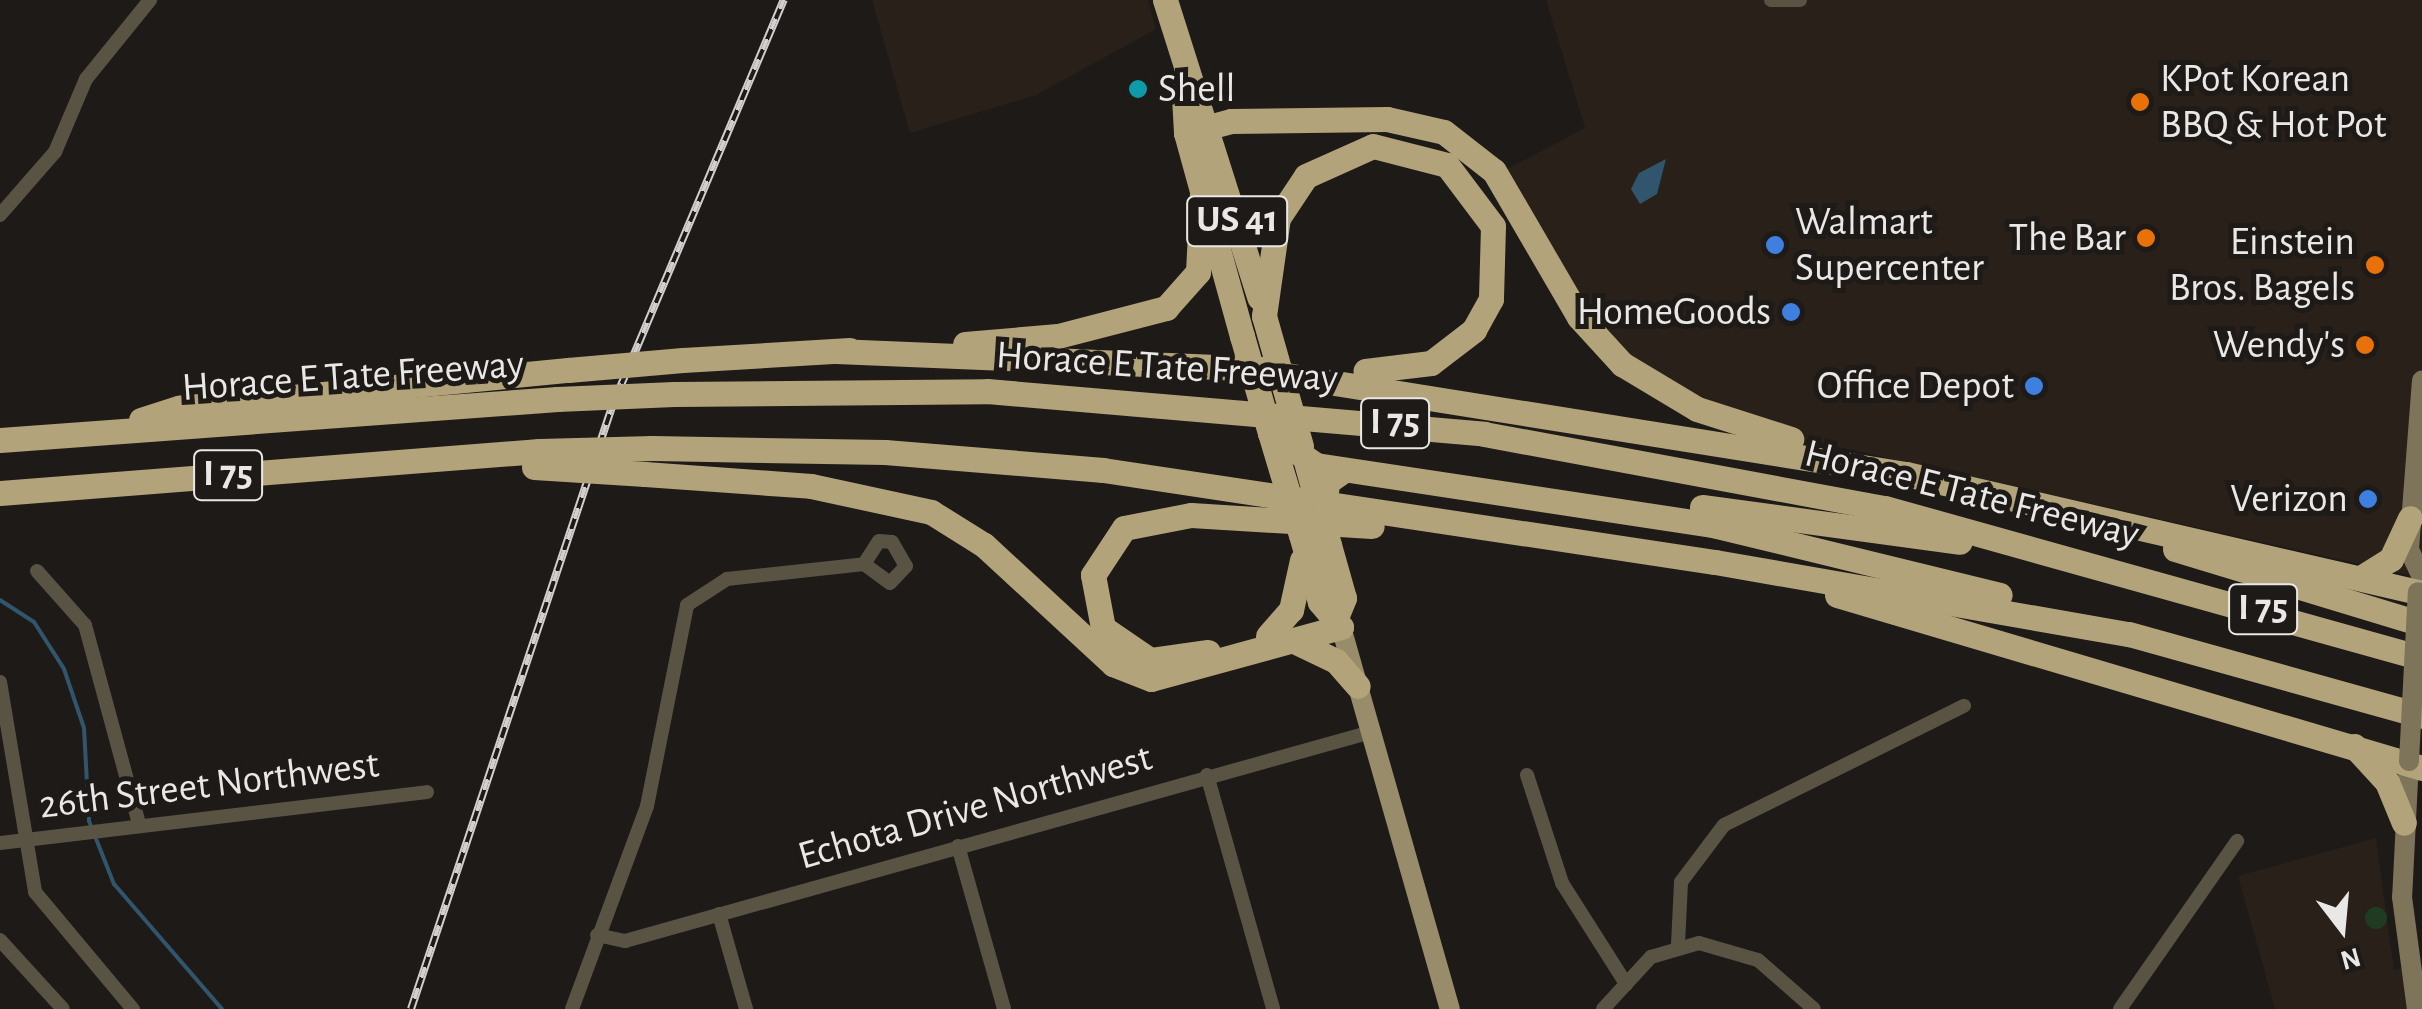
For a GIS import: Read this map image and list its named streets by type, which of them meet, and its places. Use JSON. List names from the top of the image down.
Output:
{
  "streets": {
    "highway": ["US 41", "Horace E Tate Freeway", "I 75"],
    "street": ["26th Street Northwest", "Echota Drive Northwest"]
  },
  "crossings": [
    ["US 41", "Echota Drive Northwest"]
  ],
  "places": [
    "Shell",
    "KPot Korean BBQ & Hot Pot",
    "The Bar",
    "Walmart Supercenter",
    "Einstein Bros. Bagels",
    "HomeGoods",
    "Wendy's",
    "Office Depot",
    "Verizon"
  ],
  "north": "bottom"
}
